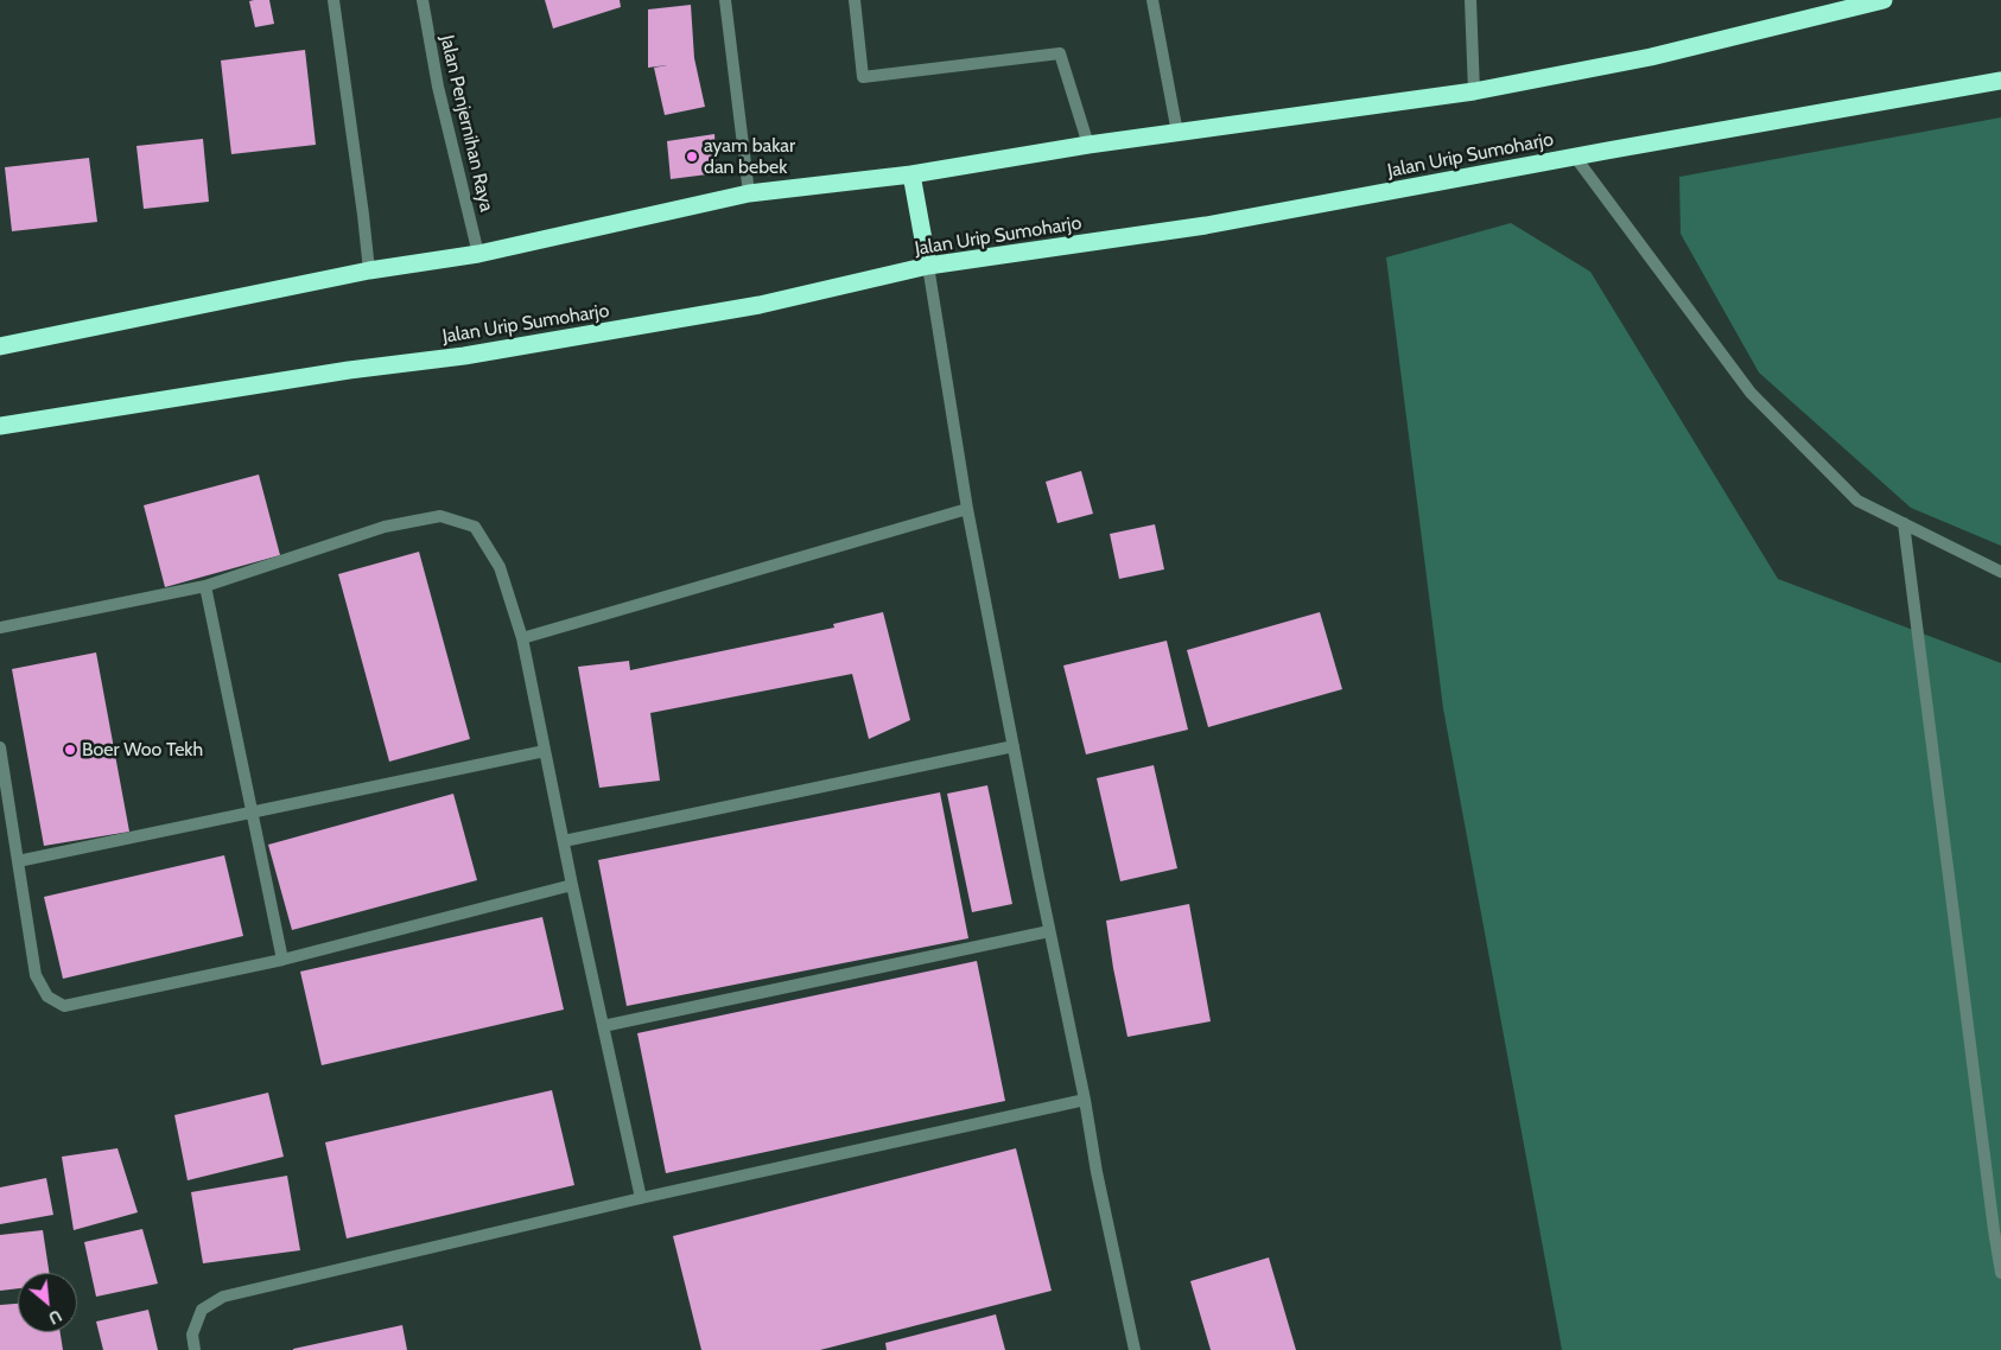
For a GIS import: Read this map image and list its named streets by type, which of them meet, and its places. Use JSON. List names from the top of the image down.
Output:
{
  "streets": {
    "highway": ["Jalan Urip Sumoharjo"],
    "street": ["Jalan Penjernihan Raya"]
  },
  "places": ["ayam bakar dan bebek", "Boer Woo Tekh"],
  "north": "bottom right"
}
